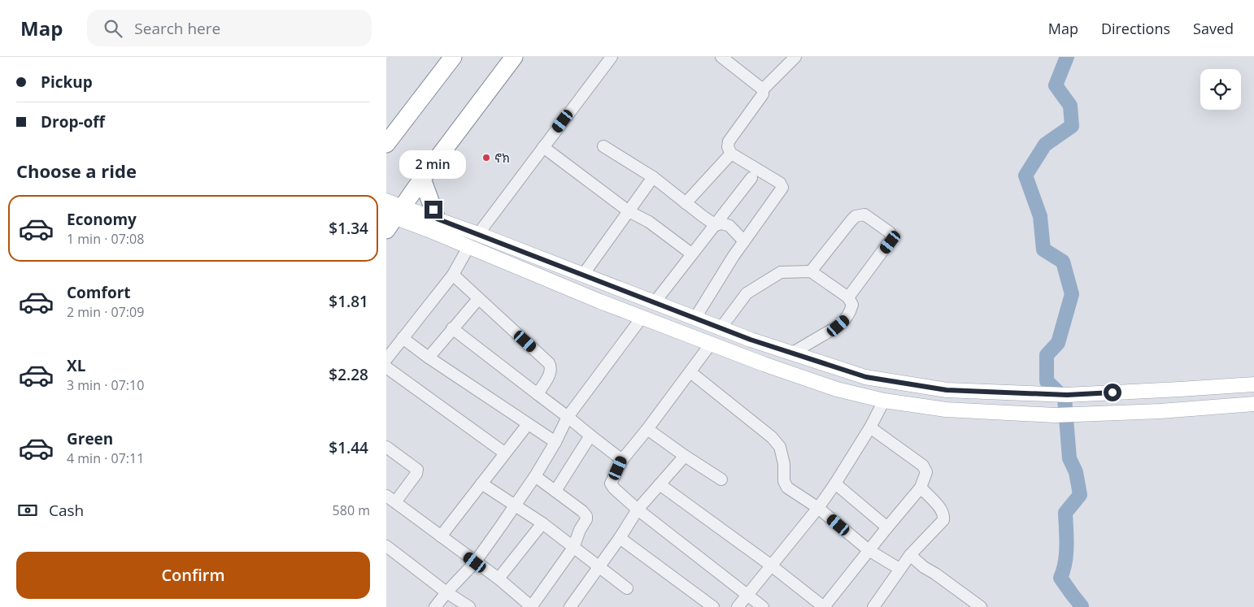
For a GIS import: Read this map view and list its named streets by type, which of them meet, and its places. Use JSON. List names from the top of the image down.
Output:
{
  "places": ["ኖክ"],
  "page": {
    "header": "Map",
    "search": "Search here",
    "nav": ["Map", "Directions", "Saved"],
    "banner": ["Pickup", "Drop-off"],
    "heading": "Choose a ride",
    "bubble": "2 min",
    "list": [
      {
        "name": "Economy",
        "note": "1 min · 07:08",
        "value": "$1.34"
      },
      {
        "name": "Comfort",
        "note": "2 min · 07:09",
        "value": "$1.81"
      },
      {
        "name": "XL",
        "note": "3 min · 07:10",
        "value": "$2.28"
      },
      {
        "name": "Green",
        "note": "4 min · 07:11",
        "value": "$1.44"
      }
    ],
    "pay": ["Cash", "580 m"],
    "buttons": "Confirm"
  }
}
